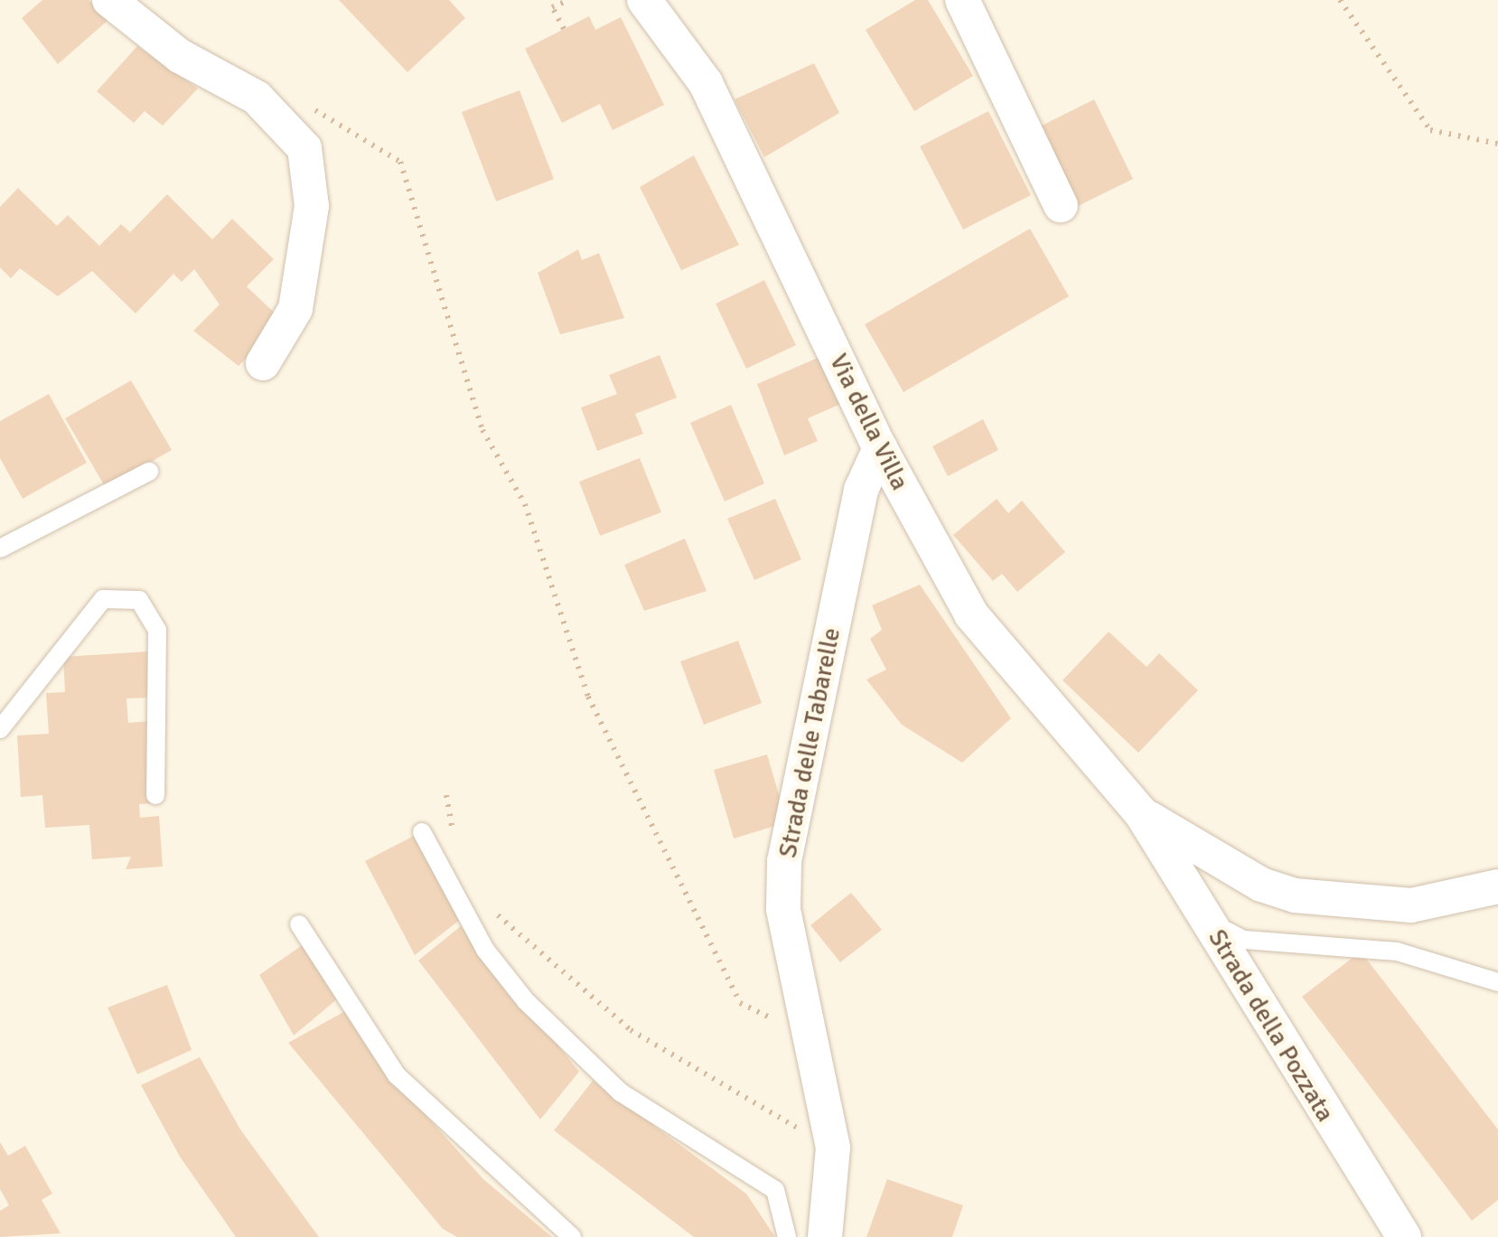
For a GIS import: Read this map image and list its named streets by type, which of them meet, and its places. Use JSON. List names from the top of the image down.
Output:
{
  "streets": {
    "street": ["Via della Villa", "Strada delle Tabarelle", "Strada della Pozzata"]
  },
  "crossings": [
    ["Via della Villa", "Strada delle Tabarelle"],
    ["Via della Villa", "Strada della Pozzata"]
  ]
}
